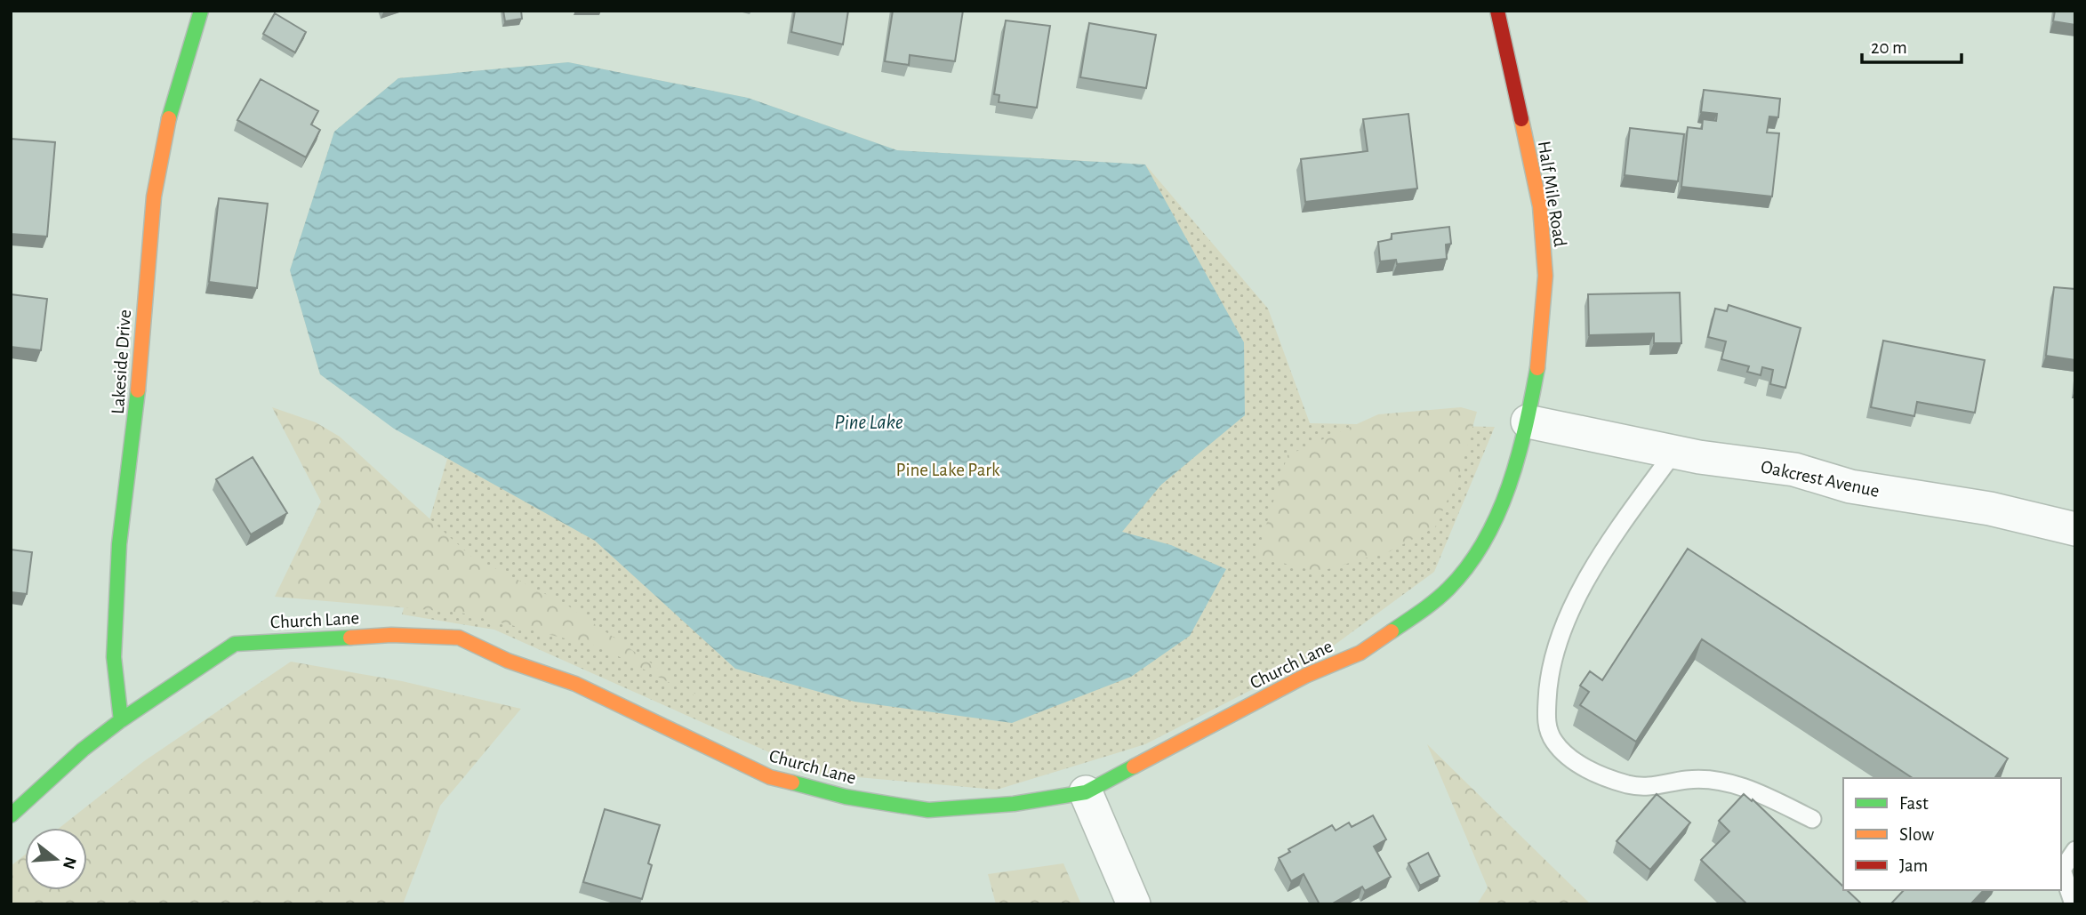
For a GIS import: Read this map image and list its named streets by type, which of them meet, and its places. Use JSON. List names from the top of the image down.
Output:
{
  "streets": {
    "street": [
      "Half Mile Road",
      "Lakeside Drive",
      "Oakcrest Avenue",
      "Church Lane"
    ]
  },
  "crossings": [
    ["Half Mile Road", "Oakcrest Avenue"],
    ["Half Mile Road", "Church Lane"],
    ["Lakeside Drive", "Church Lane"],
    ["Oakcrest Avenue", "Church Lane"]
  ],
  "water": ["Pine Lake"],
  "parks": ["Pine Lake Park"],
  "legend": ["Fast", "Slow", "Jam"],
  "scale_bar": "20 m",
  "north": "right"
}
